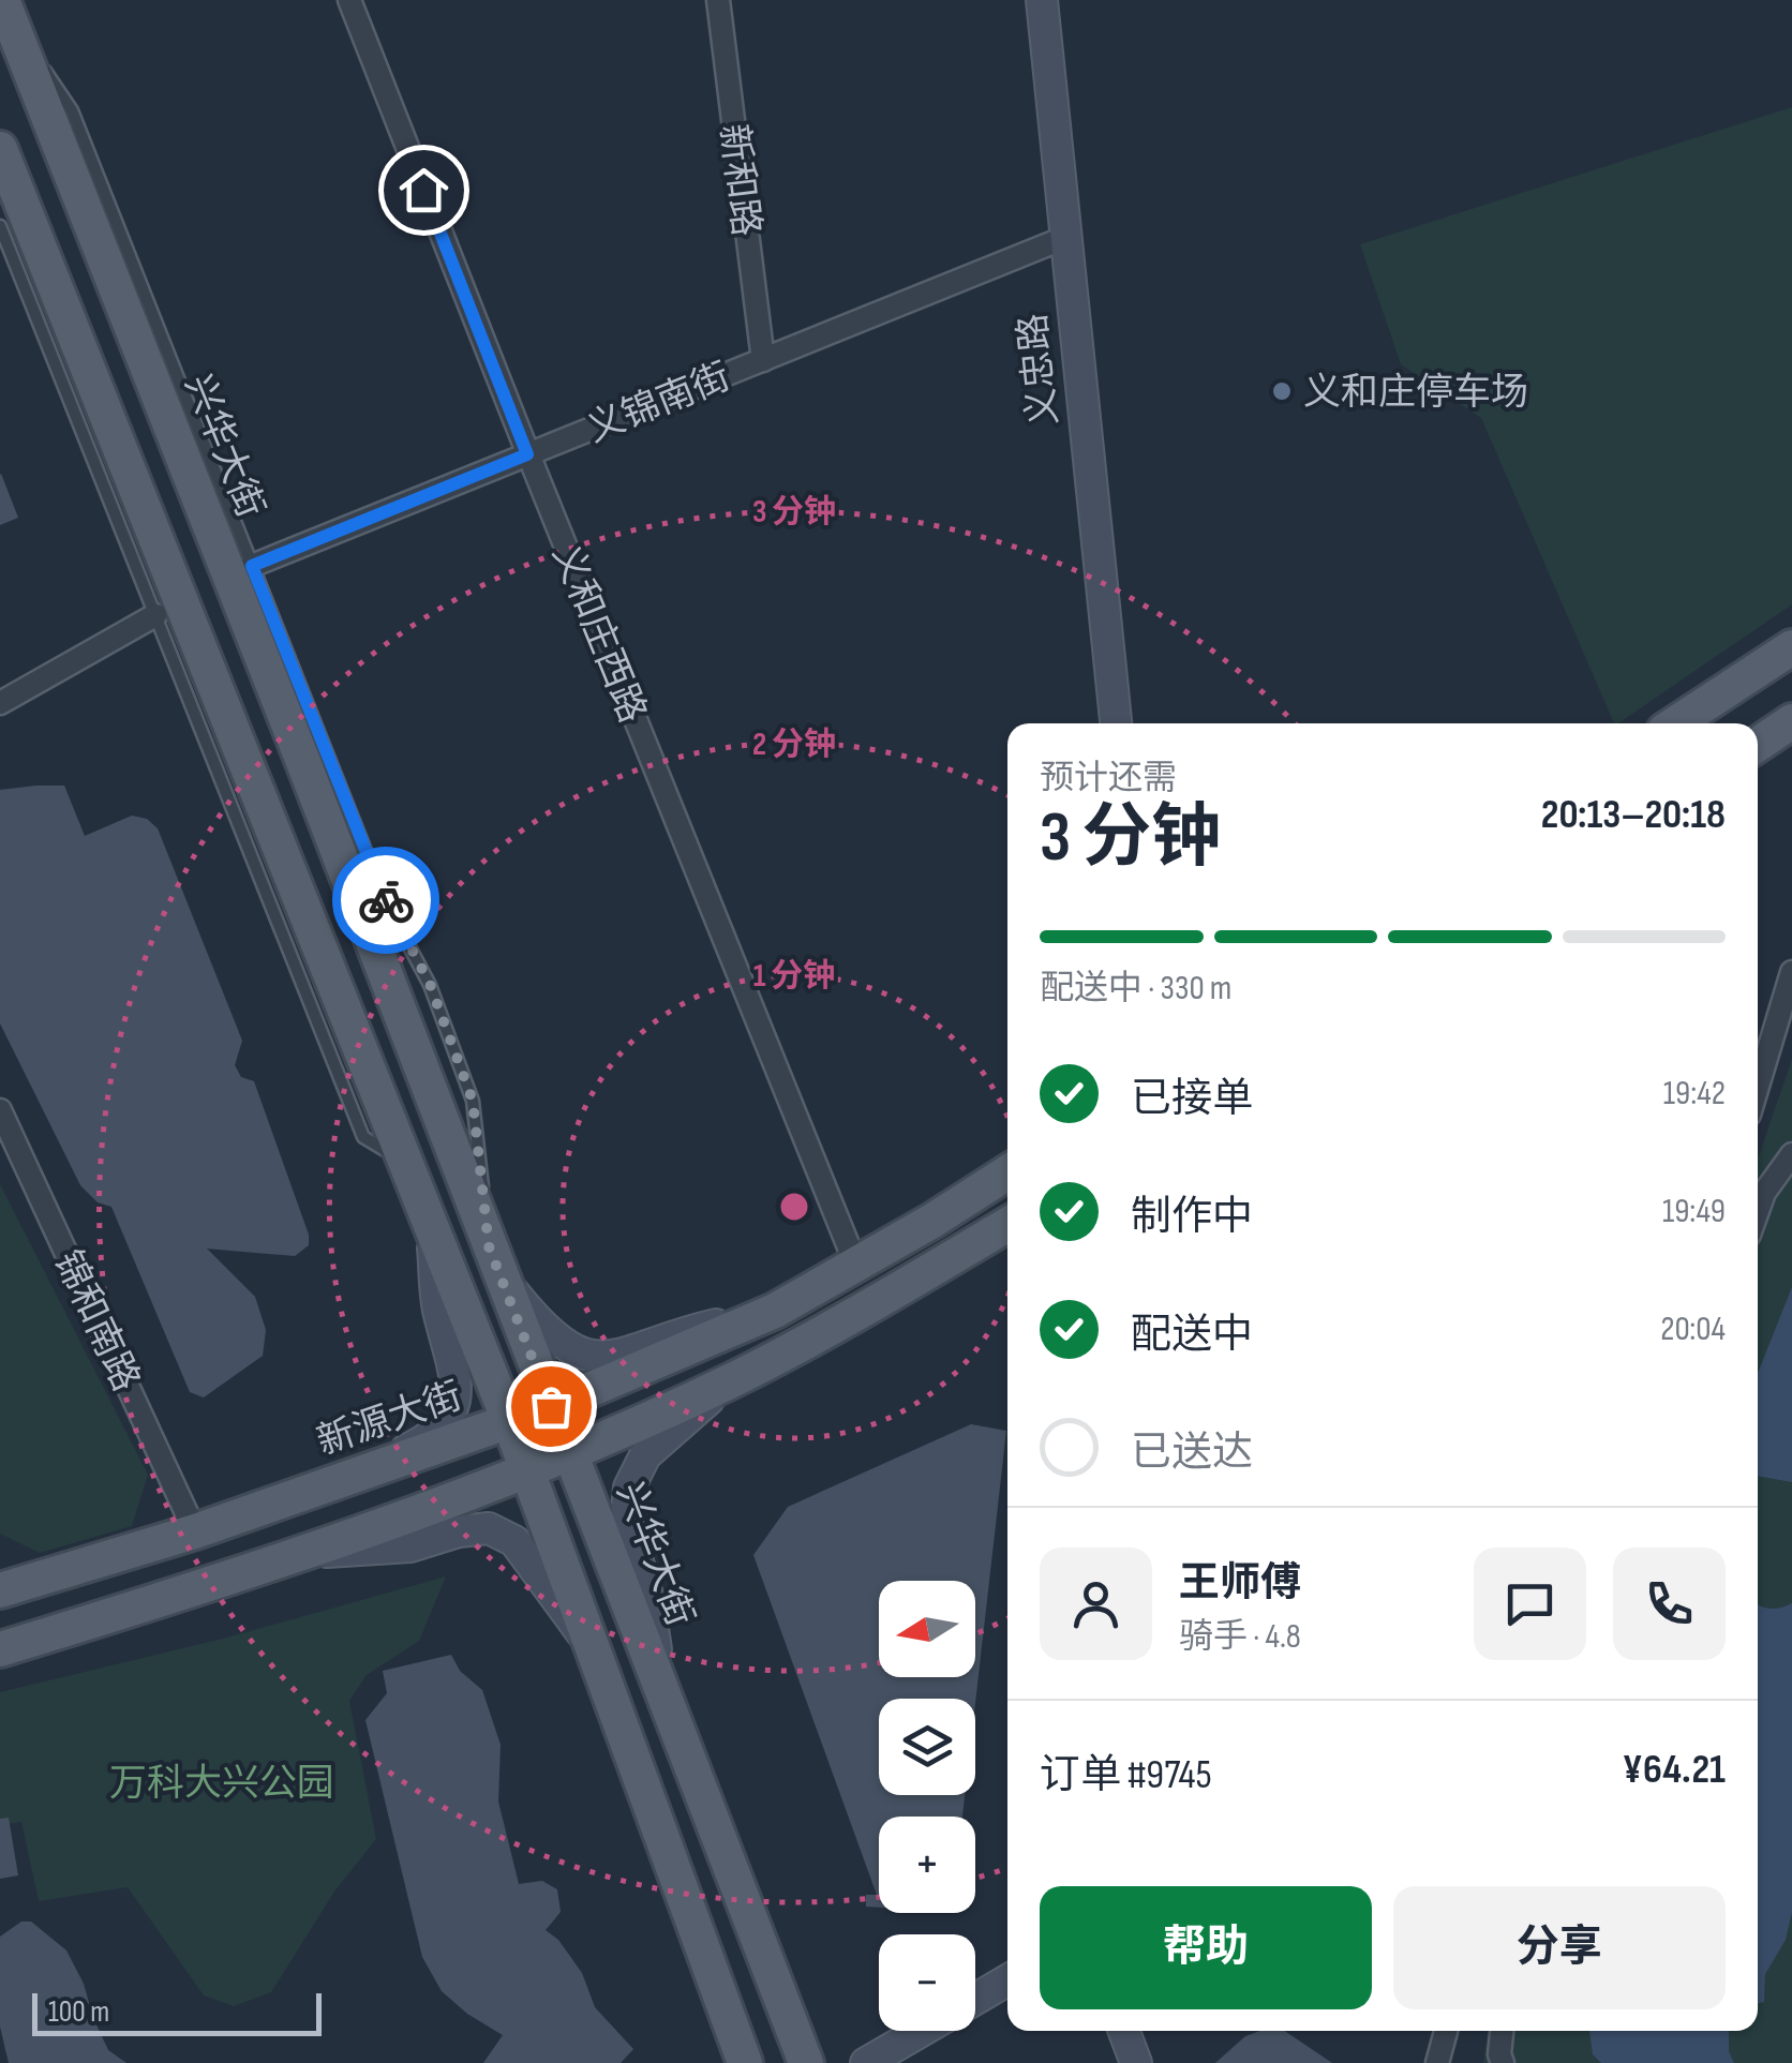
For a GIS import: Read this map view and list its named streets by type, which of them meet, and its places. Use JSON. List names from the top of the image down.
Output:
{
  "streets": {
    "main road": ["义忠路", "兴华大街", "新源大街"],
    "street": [
      "新和路",
      "义锦南街",
      "义和庄西路",
      "锦和南路"
    ]
  },
  "crossings": [
    ["新和路", "义锦南街"],
    ["义忠路", "义锦南街"],
    ["义锦南街", "义和庄西路"],
    ["兴华大街", "新源大街"],
    ["义和庄西路", "新源大街"],
    ["锦和南路", "新源大街"]
  ],
  "parks": ["万科大兴公园"],
  "places": ["义和庄停车场"],
  "scale_bar": "100 m",
  "north": "left",
  "page": {
    "heading": ["3 分钟", "预计还需", "20:13–20:18"],
    "panel": [
      "王师傅",
      "骑手 · 4.8",
      "订单 #9745",
      "¥64.21"
    ],
    "bar": "配送中 · 330 m",
    "list": [
      ["已接单", "19:42"],
      ["制作中", "19:49"],
      ["配送中", "20:04"],
      "已送达"
    ],
    "map_buttons": ["+", "−"],
    "buttons": ["帮助", "分享"],
    "scale": "100 m"
  },
  "rings": ["3 分钟", "2 分钟", "1 分钟"]
}
